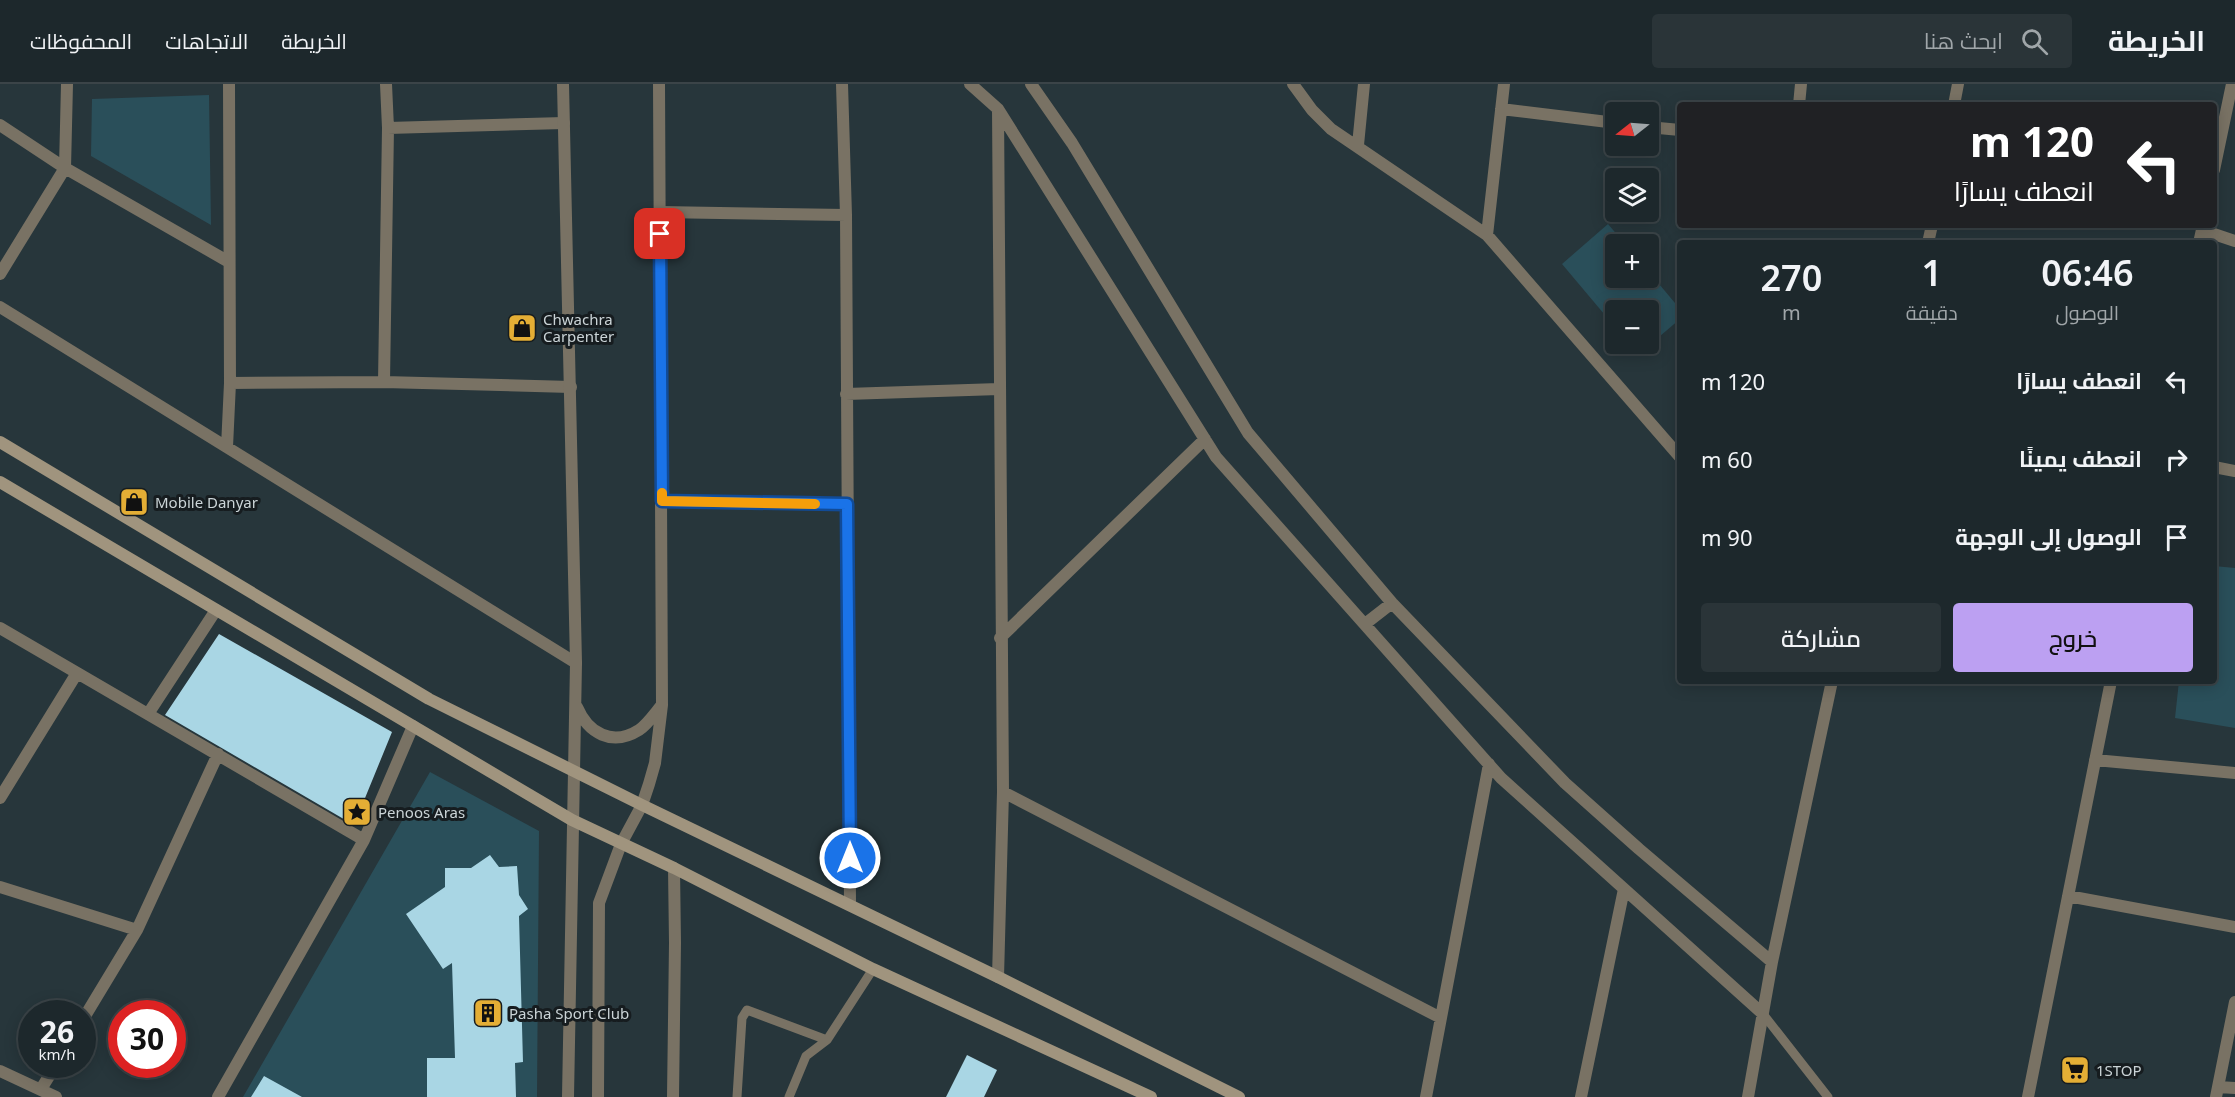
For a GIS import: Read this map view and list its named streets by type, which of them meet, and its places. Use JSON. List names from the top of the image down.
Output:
{
  "places": {
    "shop": ["Chwachra Carpenter", "Mobile Danyar"],
    "place": ["Penoos Aras"],
    "building": ["Pasha Sport Club"],
    "supermarket": ["1STOP"]
  },
  "north": "left",
  "page": {
    "header": "الخريطة",
    "search": "ابحث هنا",
    "nav": ["الخريطة", "الاتجاهات", "المحفوظات"],
    "map_buttons": ["+", "−"],
    "turn": ["120 m", "انعطف يسارًا"],
    "eta": [
      "06:46",
      "الوصول",
      "1",
      "دقيقة",
      "270",
      "m"
    ],
    "list": [
      {
        "name": "انعطف يسارًا",
        "value": "120 m"
      },
      {
        "name": "انعطف يمينًا",
        "value": "60 m"
      },
      {
        "name": "الوصول إلى الوجهة",
        "value": "90 m"
      }
    ],
    "buttons": ["خروج", "مشاركة"],
    "speed": "26 km/h",
    "limit": "30"
  }
}
